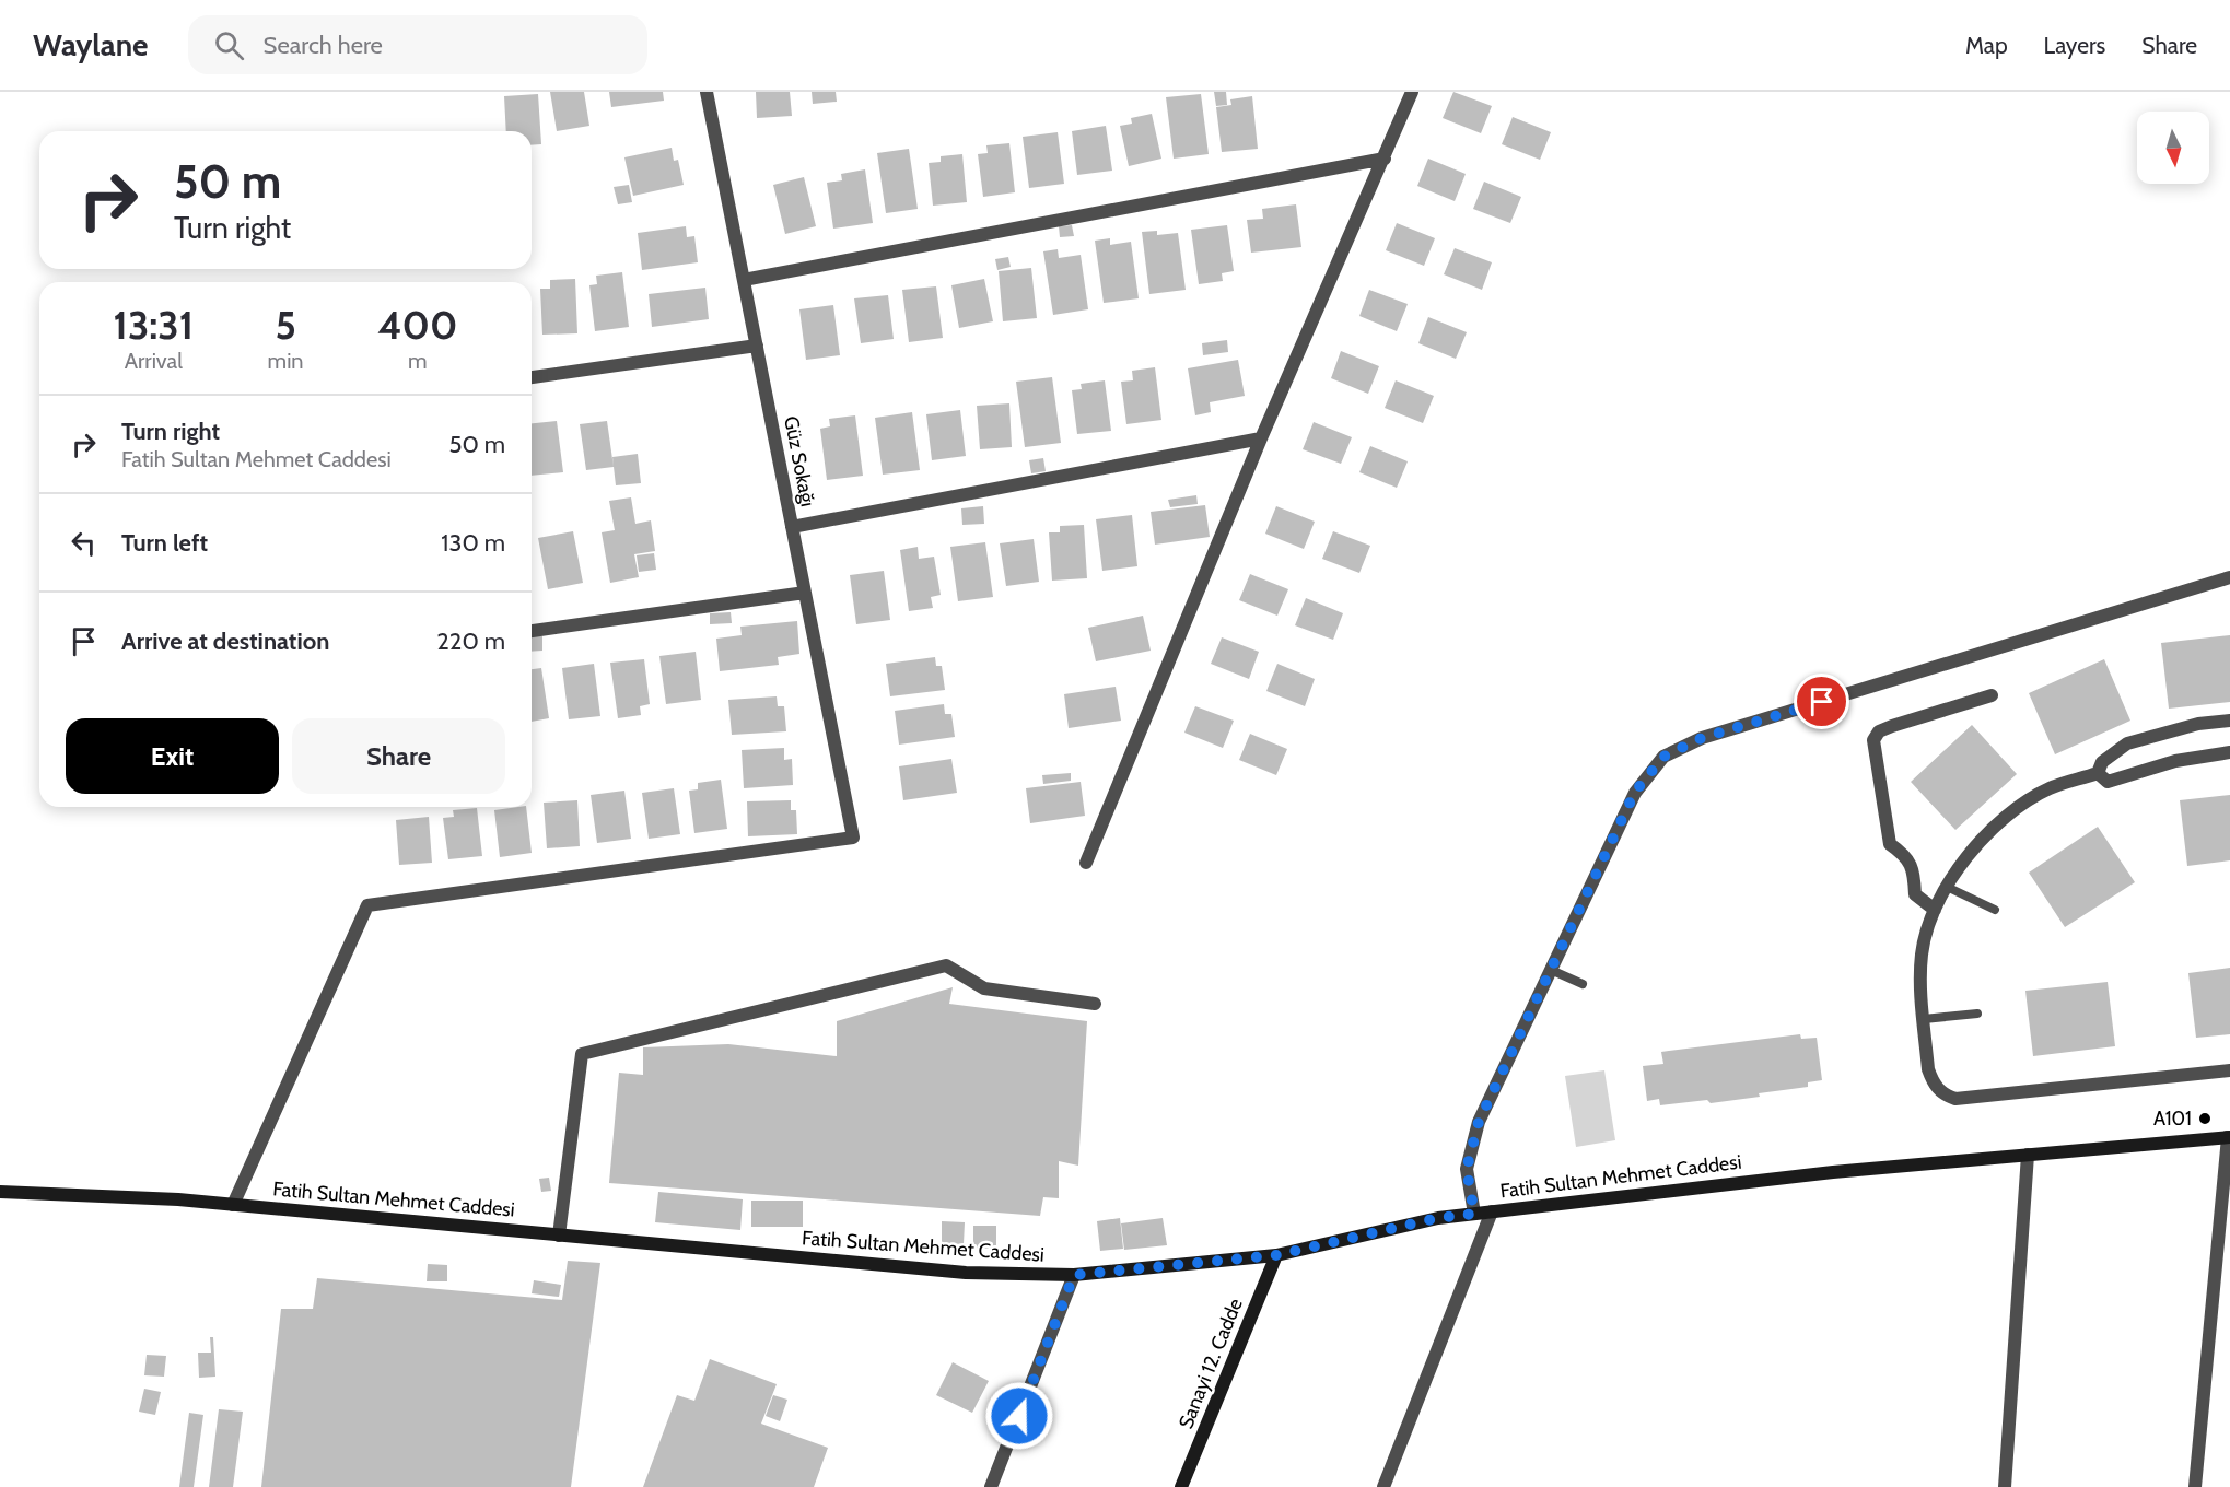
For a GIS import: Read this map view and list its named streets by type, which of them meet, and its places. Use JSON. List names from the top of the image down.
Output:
{
  "streets": {
    "main road": ["Fatih Sultan Mehmet Caddesi", "Sanayi 12. Cadde"],
    "street": ["Güz Sokağı"]
  },
  "crossings": [
    ["Güz Sokağı", "Fatih Sultan Mehmet Caddesi"],
    ["Fatih Sultan Mehmet Caddesi", "Sanayi 12. Cadde"]
  ],
  "places": ["A101"],
  "north": "bottom",
  "page": {
    "header": "Waylane",
    "search": "Search here",
    "nav": ["Map", "Layers", "Share"],
    "turn": ["50 m", "Turn right"],
    "eta": [
      "13:31",
      "Arrival",
      "5",
      "min",
      "400",
      "m"
    ],
    "list": [
      {
        "name": "Turn right",
        "note": "Fatih Sultan Mehmet Caddesi",
        "value": "50 m"
      },
      {
        "name": "Turn left",
        "value": "130 m"
      },
      {
        "name": "Arrive at destination",
        "value": "220 m"
      }
    ],
    "buttons": ["Exit", "Share"]
  }
}
